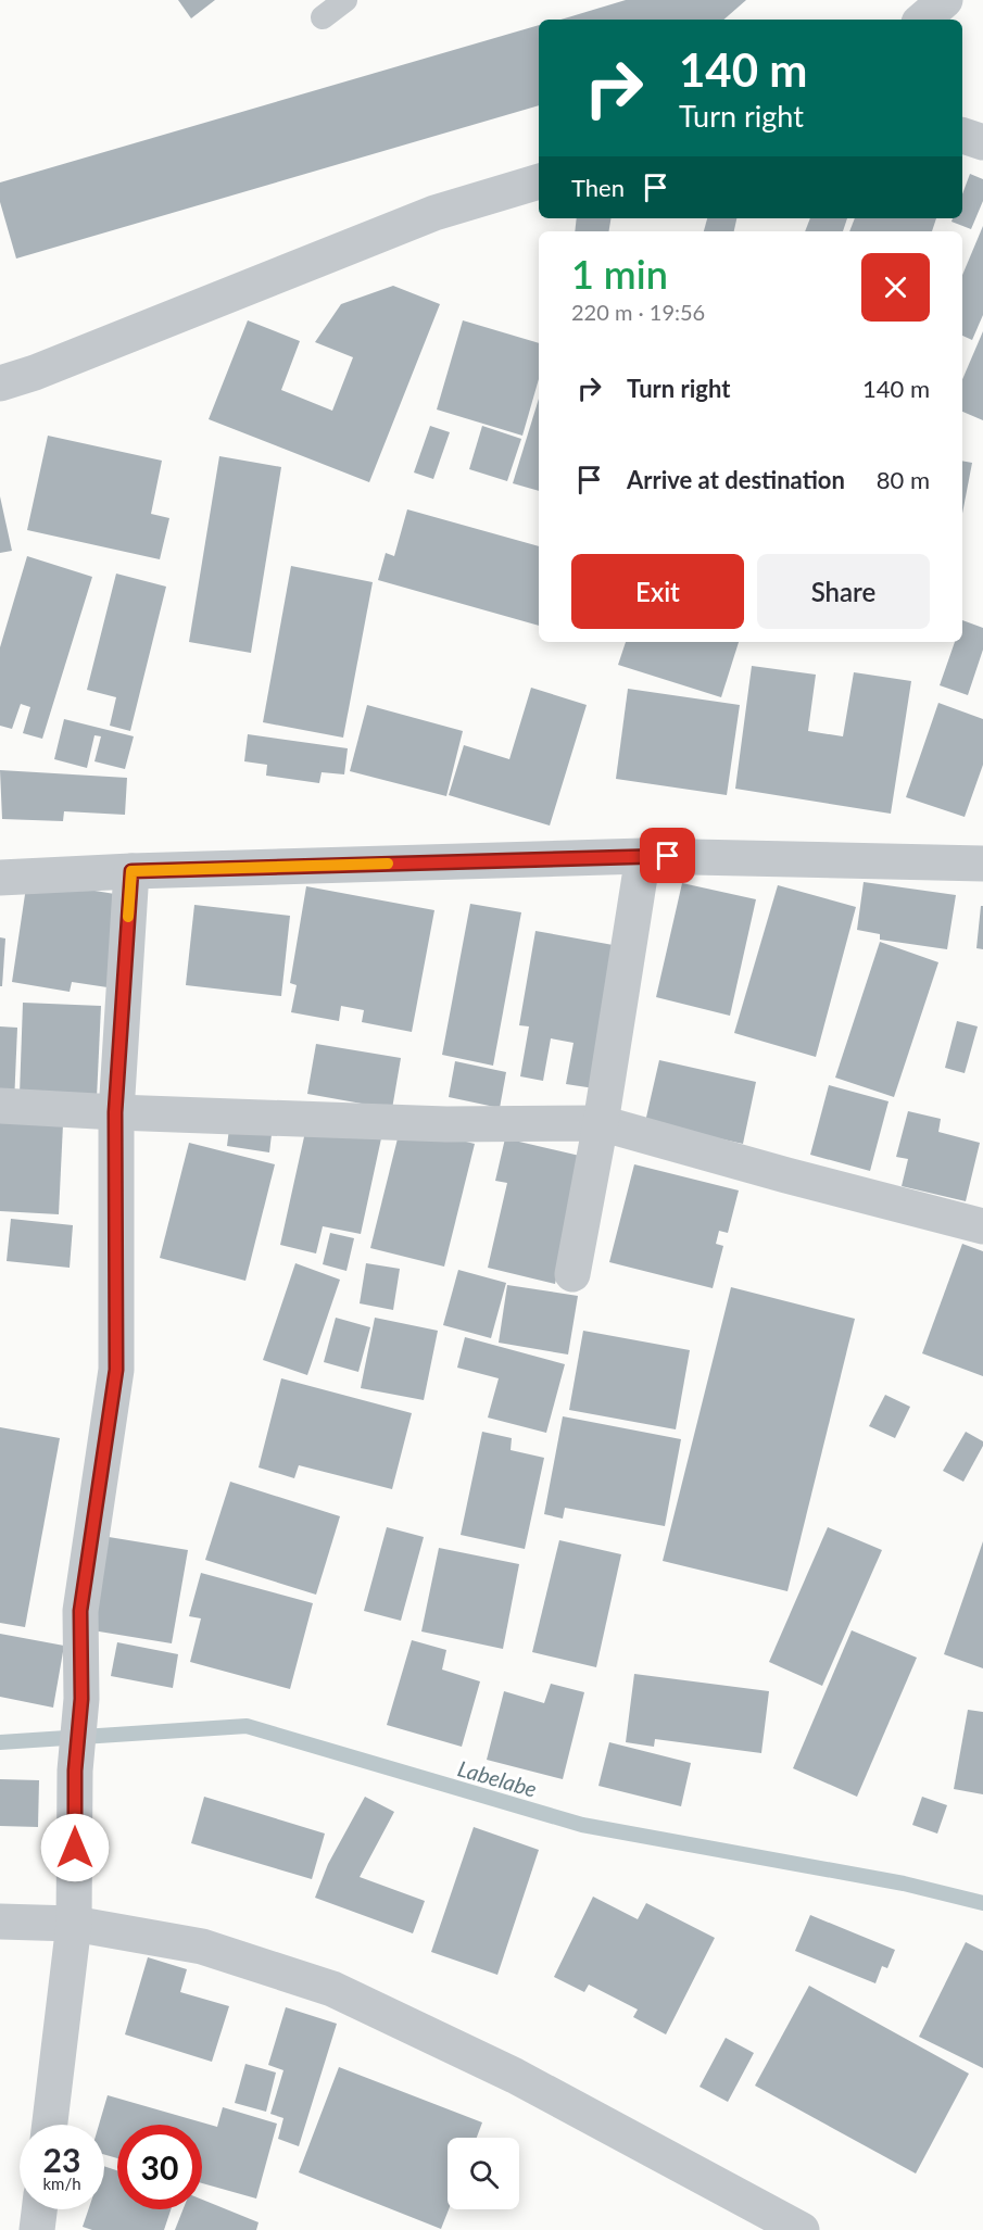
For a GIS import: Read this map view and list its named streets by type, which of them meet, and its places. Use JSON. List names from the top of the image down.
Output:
{
  "water": ["Labelabe"],
  "page": {
    "turn": ["140 m", "Turn right"],
    "then": "Then",
    "heading": ["1 min", "220 m · 19:56"],
    "list": [
      {
        "name": "Turn right",
        "value": "140 m"
      },
      {
        "name": "Arrive at destination",
        "value": "80 m"
      }
    ],
    "buttons": ["Exit", "Share"],
    "speed": "23 km/h",
    "limit": "30"
  }
}
